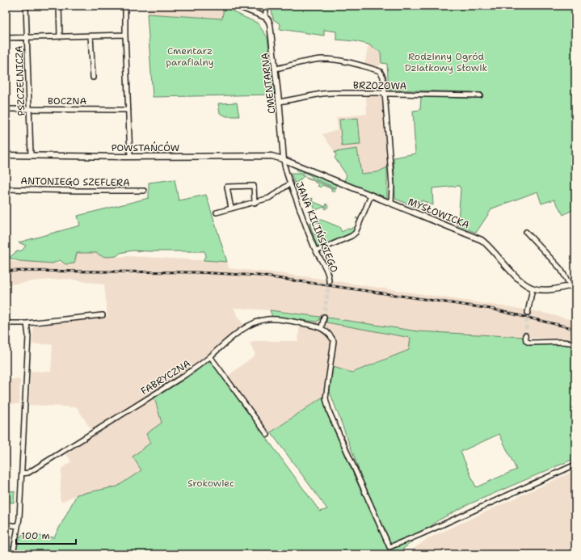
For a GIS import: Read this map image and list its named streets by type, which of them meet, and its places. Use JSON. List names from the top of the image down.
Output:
{
  "streets": {
    "street": [
      "PSZCZELNICZA",
      "CMENTARNA",
      "BRZOZOWA",
      "BOCZNA",
      "POWSTAŃCÓW",
      "ANTONIEGO SZEFLERA",
      "MYSŁOWICKA",
      "JANA KILIŃSKIEGO",
      "FABRYCZNA"
    ]
  },
  "crossings": [
    ["PSZCZELNICZA", "BOCZNA"],
    ["PSZCZELNICZA", "POWSTAŃCÓW"],
    ["CMENTARNA", "BRZOZOWA"],
    ["CMENTARNA", "POWSTAŃCÓW"],
    ["CMENTARNA", "MYSŁOWICKA"],
    ["CMENTARNA", "JANA KILIŃSKIEGO"],
    ["POWSTAŃCÓW", "MYSŁOWICKA"],
    ["POWSTAŃCÓW", "JANA KILIŃSKIEGO"],
    ["MYSŁOWICKA", "JANA KILIŃSKIEGO"]
  ],
  "parks": ["Cmentarz parafialny", "Rodzinny Ogród Działkowy Słowik", "Srokowiec"],
  "scale_bar": "100 m"
}
